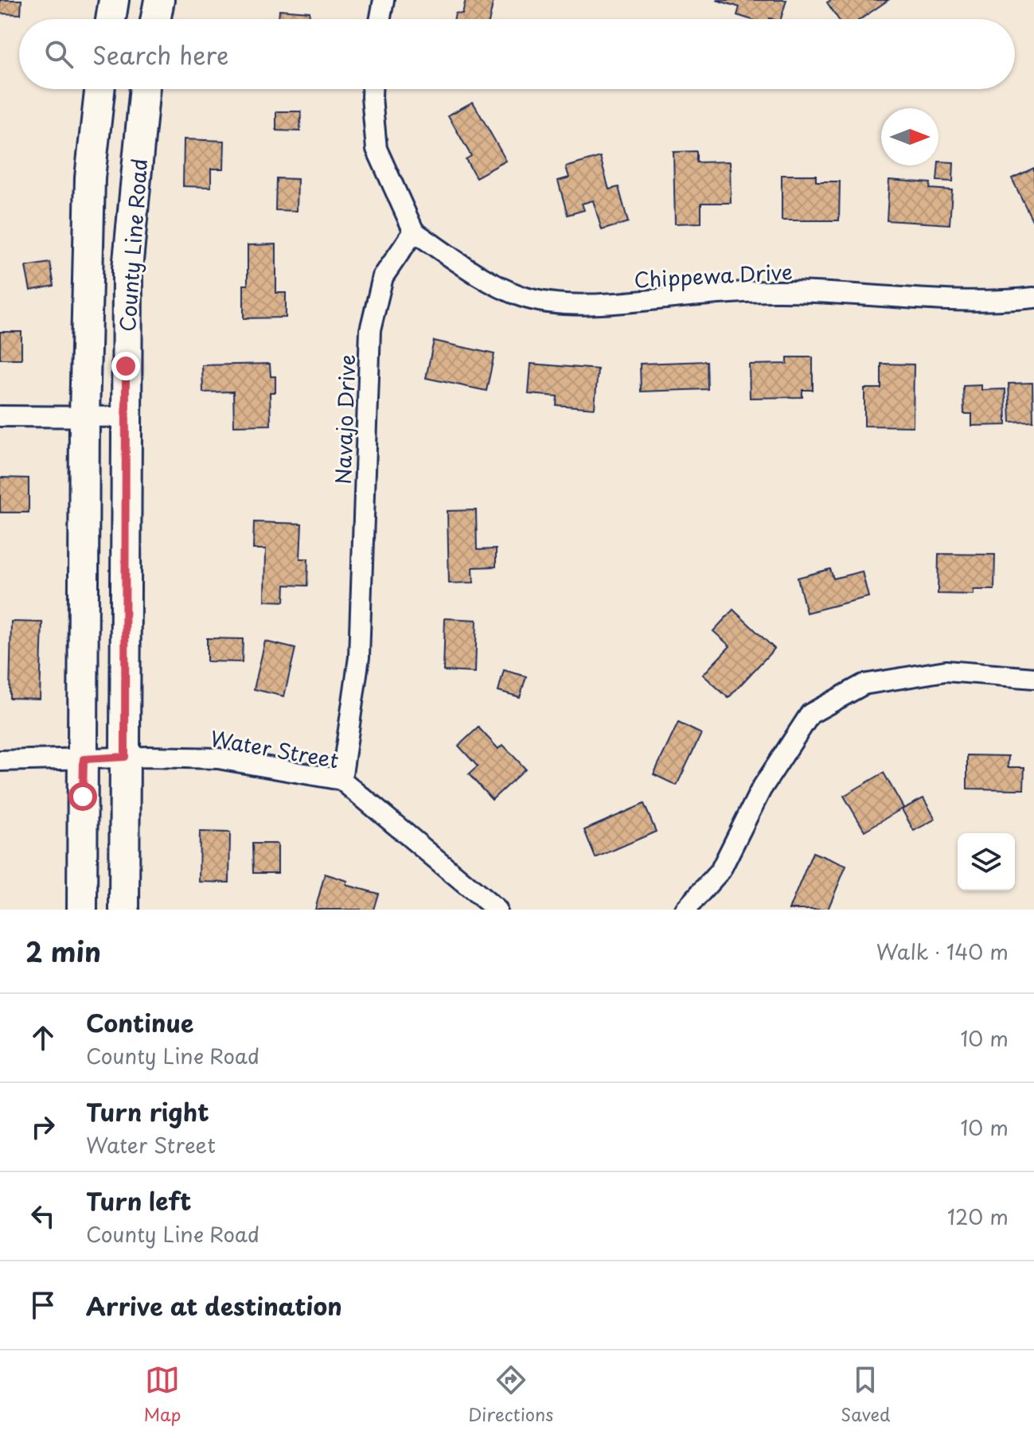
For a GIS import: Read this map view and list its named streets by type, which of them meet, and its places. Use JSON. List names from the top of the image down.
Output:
{
  "streets": {
    "main road": ["County Line Road"],
    "street": ["Chippewa Drive", "Navajo Drive", "Water Street"]
  },
  "crossings": [
    ["County Line Road", "Water Street"],
    ["Chippewa Drive", "Navajo Drive"],
    ["Navajo Drive", "Water Street"]
  ],
  "north": "right",
  "page": {
    "search": "Search here",
    "heading": ["2 min", "Walk · 140 m"],
    "list": [
      ["Continue", "County Line Road", "10 m"],
      ["Turn right", "Water Street", "10 m"],
      ["Turn left", "County Line Road", "120 m"],
      "Arrive at destination"
    ],
    "nav": ["Map", "Directions", "Saved"]
  }
}
